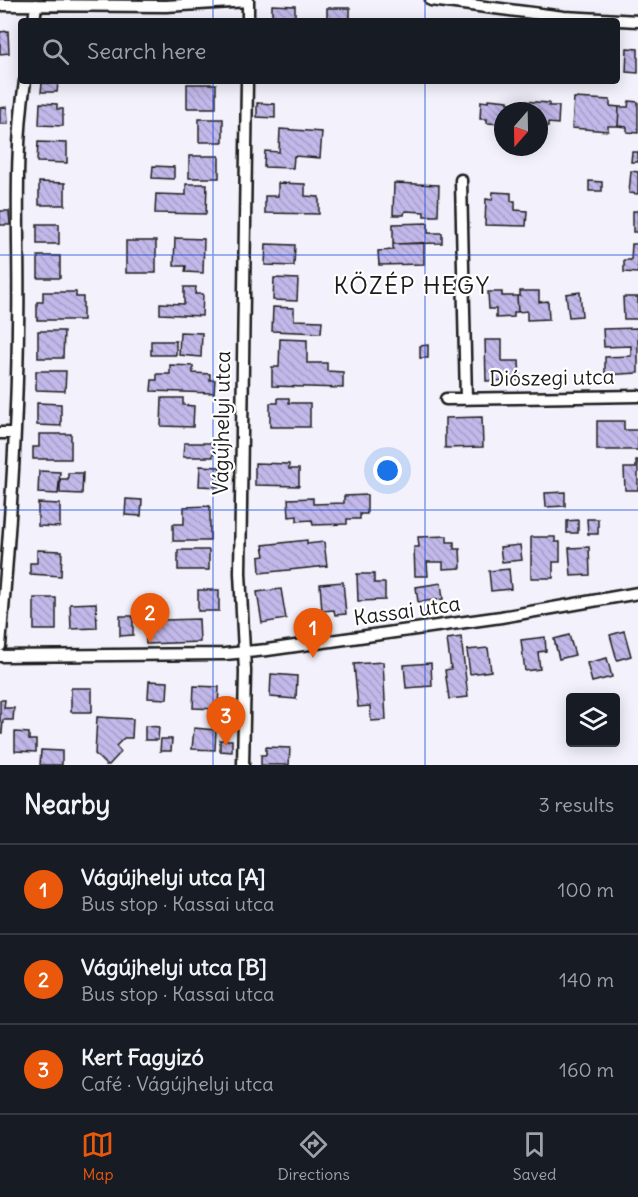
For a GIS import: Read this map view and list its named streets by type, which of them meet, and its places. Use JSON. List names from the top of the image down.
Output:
{
  "streets": {
    "street": ["Diószegi utca", "Vágújhelyi utca", "Kassai utca"]
  },
  "crossings": [
    ["Vágújhelyi utca", "Kassai utca"]
  ],
  "districts": ["KÖZÉP HEGY"],
  "north": "bottom",
  "page": {
    "search": "Search here",
    "pins": ["2", "1", "3"],
    "heading": ["Nearby", "3 results"],
    "list": [
      {
        "mark": "1",
        "name": "Vágújhelyi utca [A]",
        "note": "Bus stop · Kassai utca",
        "value": "100 m"
      },
      {
        "mark": "2",
        "name": "Vágújhelyi utca [B]",
        "note": "Bus stop · Kassai utca",
        "value": "140 m"
      },
      {
        "mark": "3",
        "name": "Kert Fagyizó",
        "note": "Café · Vágújhelyi utca",
        "value": "160 m"
      }
    ],
    "nav": ["Map", "Directions", "Saved"]
  }
}
